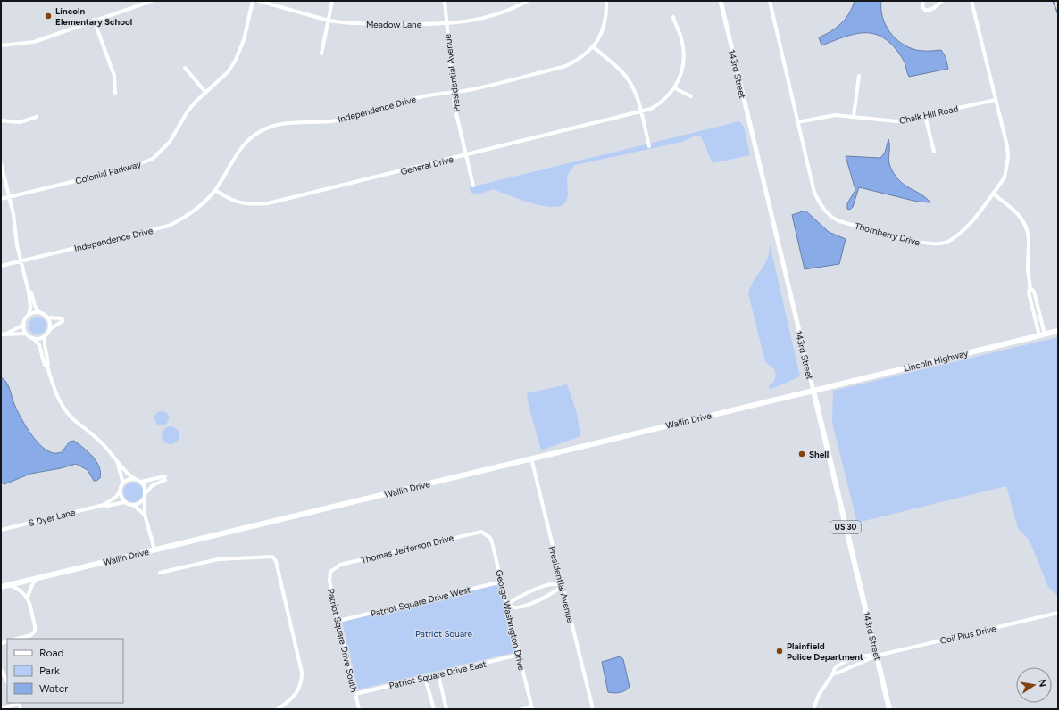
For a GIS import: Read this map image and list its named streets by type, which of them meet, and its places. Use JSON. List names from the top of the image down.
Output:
{
  "streets": {
    "main road": [
      "143rd Street",
      "Lincoln Highway",
      "Wallin Drive",
      "US 30"
    ],
    "street": [
      "Meadow Lane",
      "Presidential Avenue",
      "Independence Drive",
      "Chalk Hill Road",
      "General Drive",
      "Colonial Parkway",
      "Thornberry Drive",
      "S Dyer Lane",
      "Thomas Jefferson Drive",
      "Patriot Square Drive West",
      "George Washington Drive",
      "Coil Plus Drive",
      "Patriot Square Drive South",
      "Patriot Square Drive East"
    ]
  },
  "crossings": [
    ["Meadow Lane", "Presidential Avenue"],
    ["Presidential Avenue", "Independence Drive"],
    ["Presidential Avenue", "General Drive"],
    ["Presidential Avenue", "Wallin Drive"],
    ["143rd Street", "Lincoln Highway"],
    ["143rd Street", "Wallin Drive"],
    ["143rd Street", "Coil Plus Drive"],
    ["Independence Drive", "General Drive"],
    ["Chalk Hill Road", "Thornberry Drive"],
    ["Lincoln Highway", "Wallin Drive"],
    ["Thomas Jefferson Drive", "George Washington Drive"],
    ["Thomas Jefferson Drive", "Patriot Square Drive South"],
    ["Patriot Square Drive West", "George Washington Drive"],
    ["Patriot Square Drive West", "Patriot Square Drive South"],
    ["George Washington Drive", "Patriot Square Drive East"],
    ["Patriot Square Drive South", "Patriot Square Drive East"]
  ],
  "parks": ["Patriot Square"],
  "places": ["Lincoln Elementary School", "Shell", "Plainfield Police Department"],
  "legend": ["Road", "Park", "Water"],
  "north": "right"
}
